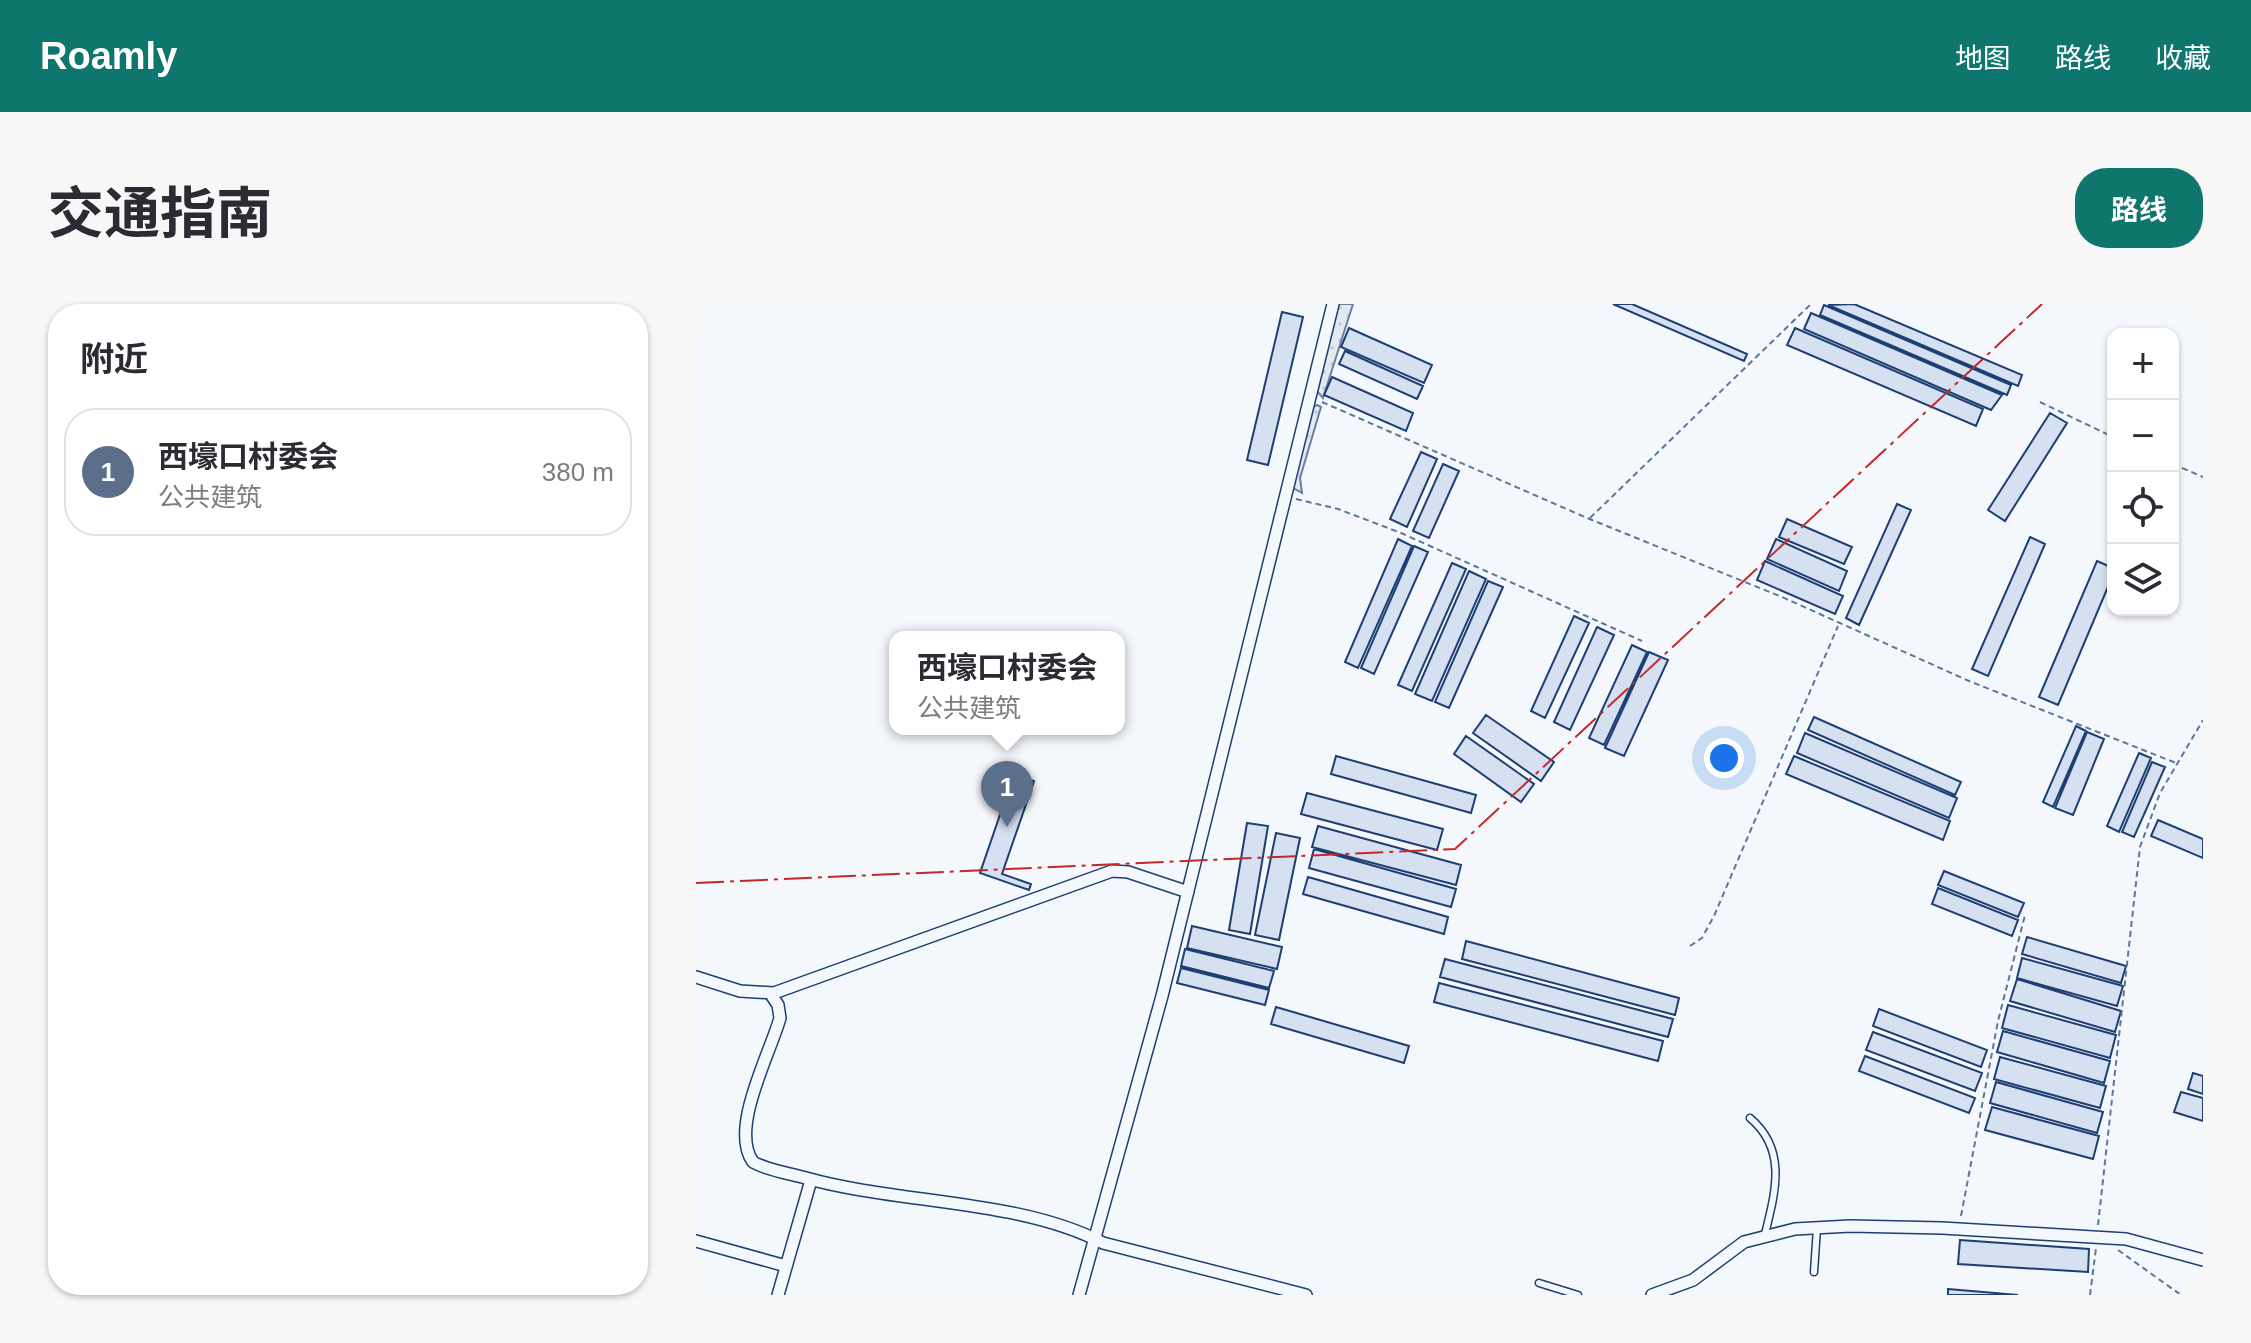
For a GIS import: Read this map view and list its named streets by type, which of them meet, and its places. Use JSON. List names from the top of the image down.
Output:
{
  "page": {
    "header": "Roamly",
    "nav": ["地图", "路线", "收藏"],
    "title": "交通指南",
    "buttons": "路线",
    "heading": "附近",
    "map_buttons": ["+", "−"],
    "list": [
      {
        "mark": "1",
        "name": "西壕口村委会",
        "note": "公共建筑",
        "value": "380 m"
      }
    ],
    "popup": ["西壕口村委会", "公共建筑"],
    "pins": "1"
  }
}
